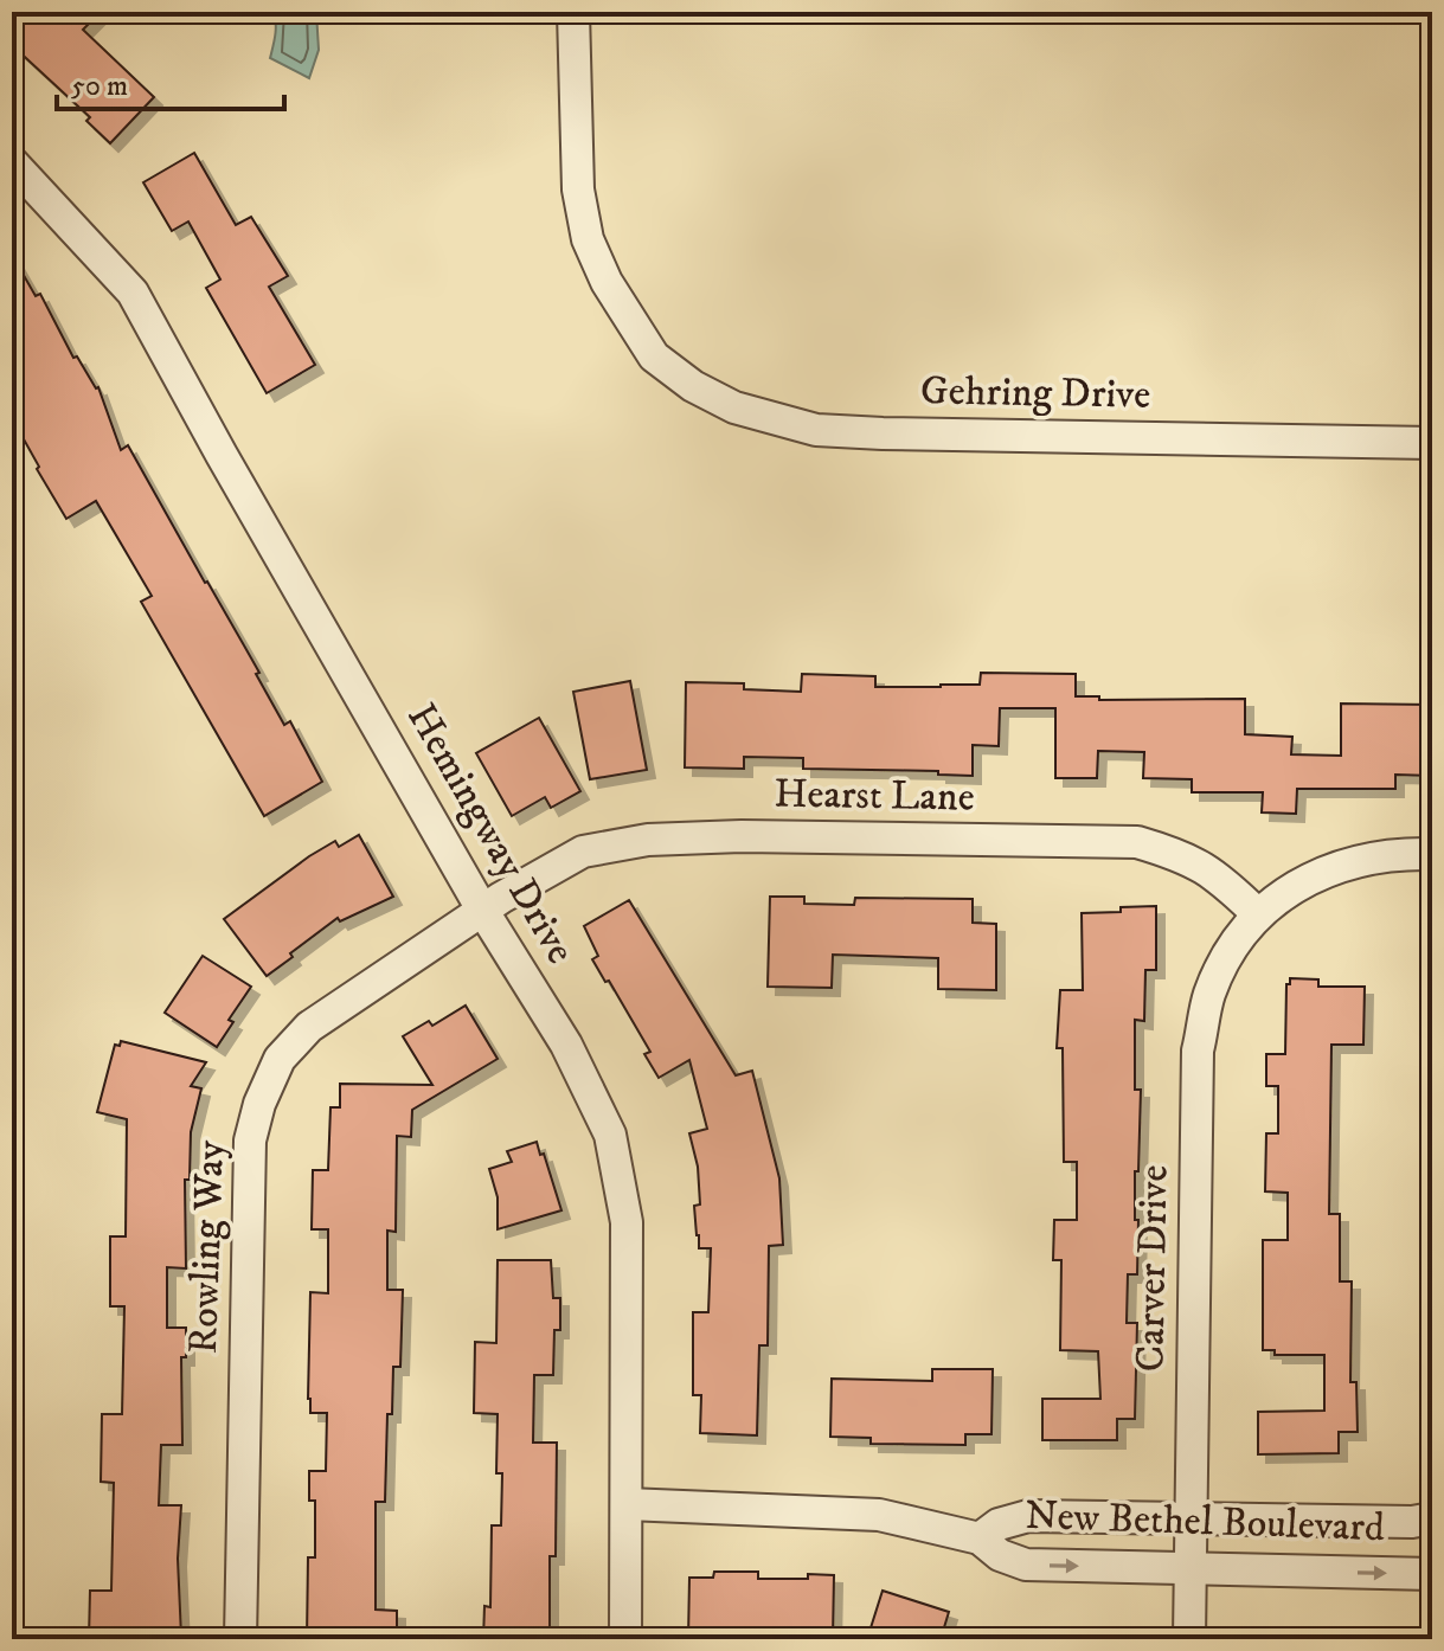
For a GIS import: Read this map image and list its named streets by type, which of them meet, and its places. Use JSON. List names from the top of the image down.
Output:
{
  "streets": {
    "street": [
      "Gehring Drive",
      "Hearst Lane",
      "Hemingway Drive",
      "Rowling Way",
      "Carver Drive",
      "New Bethel Boulevard"
    ]
  },
  "crossings": [
    ["Hearst Lane", "Hemingway Drive"],
    ["Hearst Lane", "Rowling Way"],
    ["Hearst Lane", "Carver Drive"],
    ["Hemingway Drive", "Rowling Way"],
    ["Hemingway Drive", "New Bethel Boulevard"],
    ["Carver Drive", "New Bethel Boulevard"]
  ],
  "scale_bar": "50 m"
}
